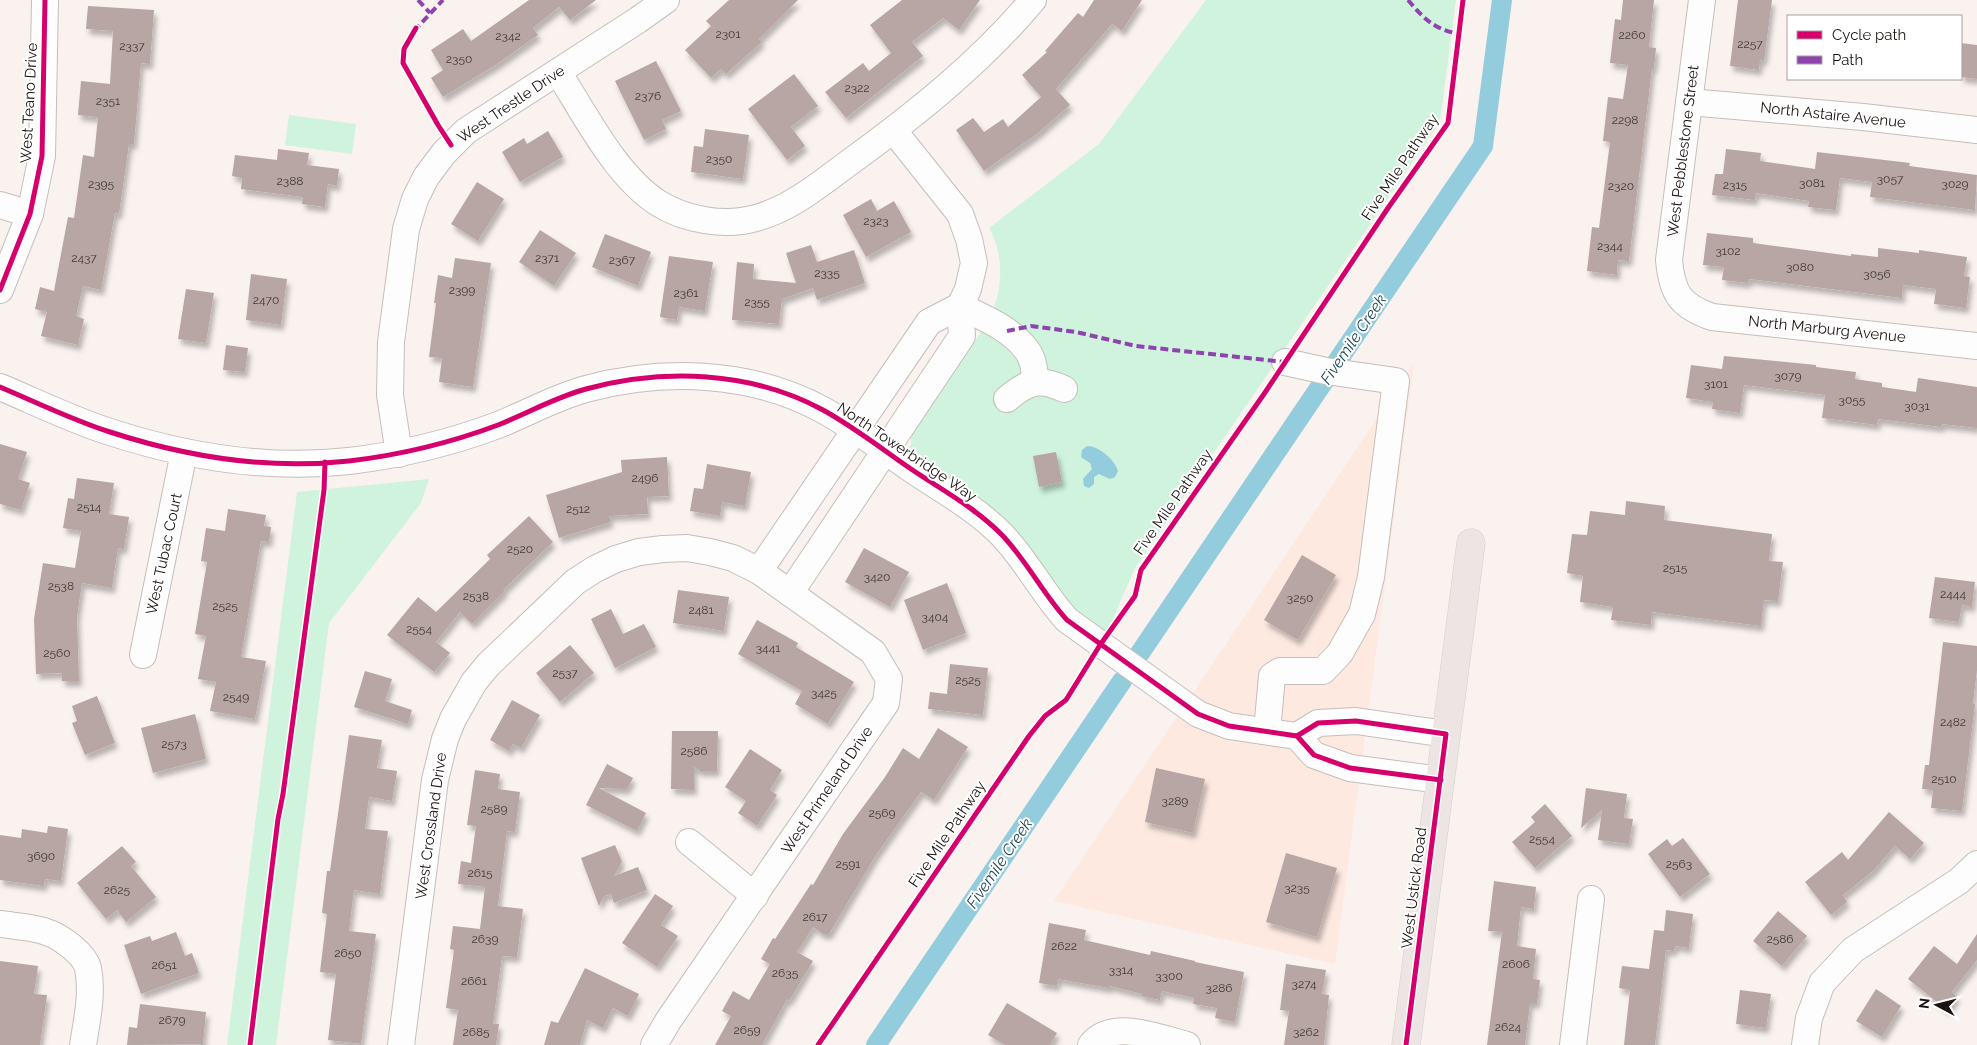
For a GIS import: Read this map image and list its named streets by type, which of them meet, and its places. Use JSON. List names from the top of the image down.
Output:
{
  "streets": {
    "main road": ["West Ustick Road"],
    "street": [
      "West Teano Drive",
      "West Trestle Drive",
      "North Astaire Avenue",
      "West Pebblestone Street",
      "North Marburg Avenue",
      "North Towerbridge Way",
      "West Tubac Court",
      "West Primeland Drive",
      "West Crossland Drive"
    ],
    "cycle path": ["Five Mile Pathway"]
  },
  "crossings": [
    ["West Trestle Drive", "North Towerbridge Way"],
    ["North Astaire Avenue", "West Pebblestone Street"],
    ["West Pebblestone Street", "North Marburg Avenue"],
    ["North Towerbridge Way", "West Tubac Court"],
    ["West Primeland Drive", "West Crossland Drive"]
  ],
  "water": ["Fivemile Creek"],
  "house_numbers": [
    "2301",
    "2260",
    "2342",
    "2257",
    "2337",
    "2350",
    "2322",
    "2376",
    "2351",
    "2298",
    "2350",
    "3057",
    "2388",
    "3081",
    "2395",
    "3029",
    "2315",
    "2320",
    "2323",
    "2344",
    "3102",
    "2437",
    "2371",
    "2367",
    "3080",
    "2335",
    "3056",
    "2399",
    "2361",
    "2470",
    "2355",
    "3079",
    "3101",
    "3055",
    "3031",
    "2496",
    "2514",
    "2512",
    "2520",
    "2515",
    "3420",
    "2538",
    "2444",
    "2538",
    "3250",
    "2525",
    "2481",
    "3404",
    "2554",
    "3441",
    "2560",
    "2537",
    "2525",
    "3425",
    "2549",
    "2482",
    "2573",
    "2586",
    "2510",
    "3289",
    "2589",
    "2569",
    "2554",
    "3690",
    "2591",
    "2563",
    "2615",
    "3235",
    "2625",
    "2617",
    "2639",
    "2586",
    "2622",
    "2650",
    "2606",
    "2651",
    "3314",
    "2635",
    "3300",
    "2661",
    "3274",
    "3286",
    "2679",
    "2624",
    "2659",
    "2685",
    "3262"
  ],
  "legend": ["Cycle path", "Path"],
  "north": "left"
}
